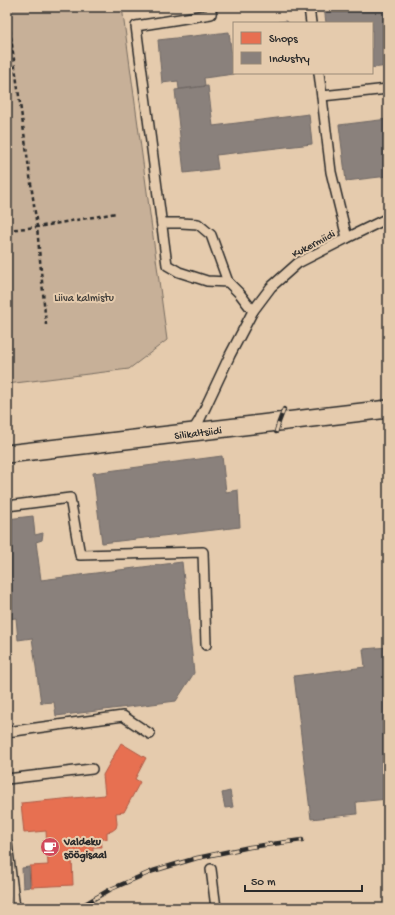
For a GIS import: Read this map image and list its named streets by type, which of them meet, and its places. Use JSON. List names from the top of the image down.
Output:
{
  "streets": {
    "street": ["Silikaltsiidi"],
    "lane": ["Kukermiidi"]
  },
  "crossings": [
    ["Kukermiidi", "Silikaltsiidi"]
  ],
  "parks": ["Liiva kalmistu"],
  "places": {
    "cafe": ["Valdeku söögisaal"]
  },
  "legend": ["Shops", "Industry"],
  "scale_bar": "50 m"
}
